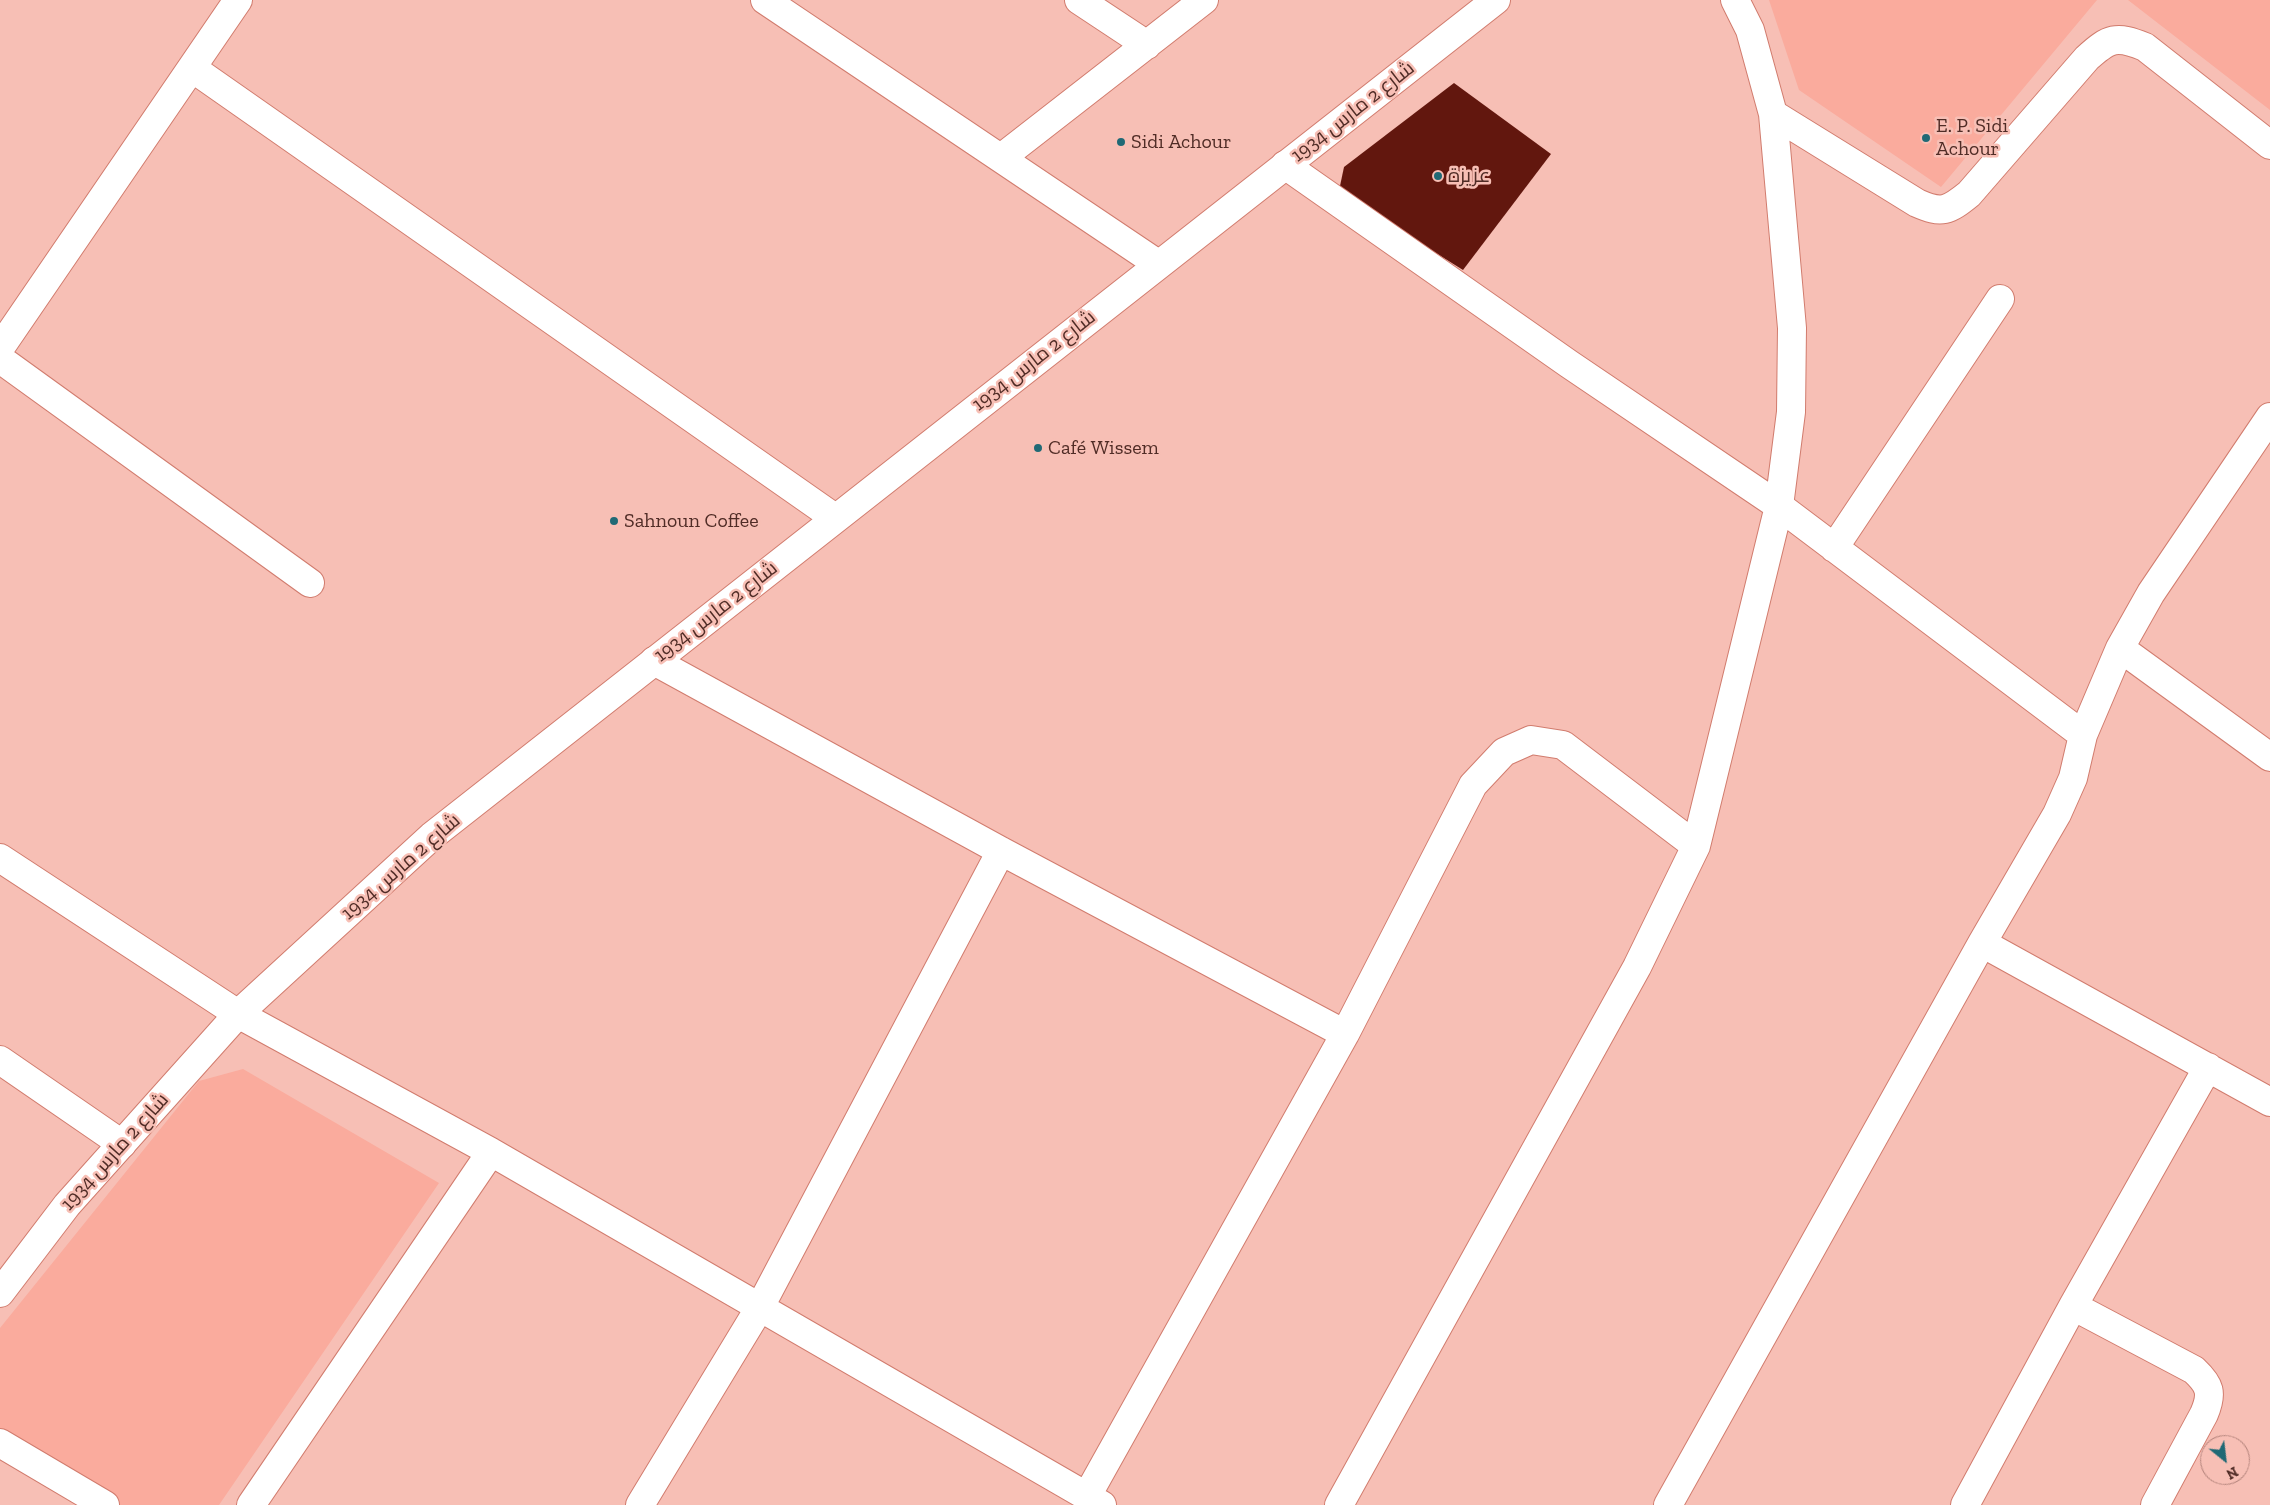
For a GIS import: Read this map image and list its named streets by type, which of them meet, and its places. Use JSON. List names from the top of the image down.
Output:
{
  "streets": {
    "street": ["شارع 2 مارس 1934"]
  },
  "places": [
    "E. P. Sidi Achour",
    "Sidi Achour",
    "عزيزة",
    "Café Wissem",
    "Sahnoun Coffee"
  ],
  "north": "bottom right"
}
